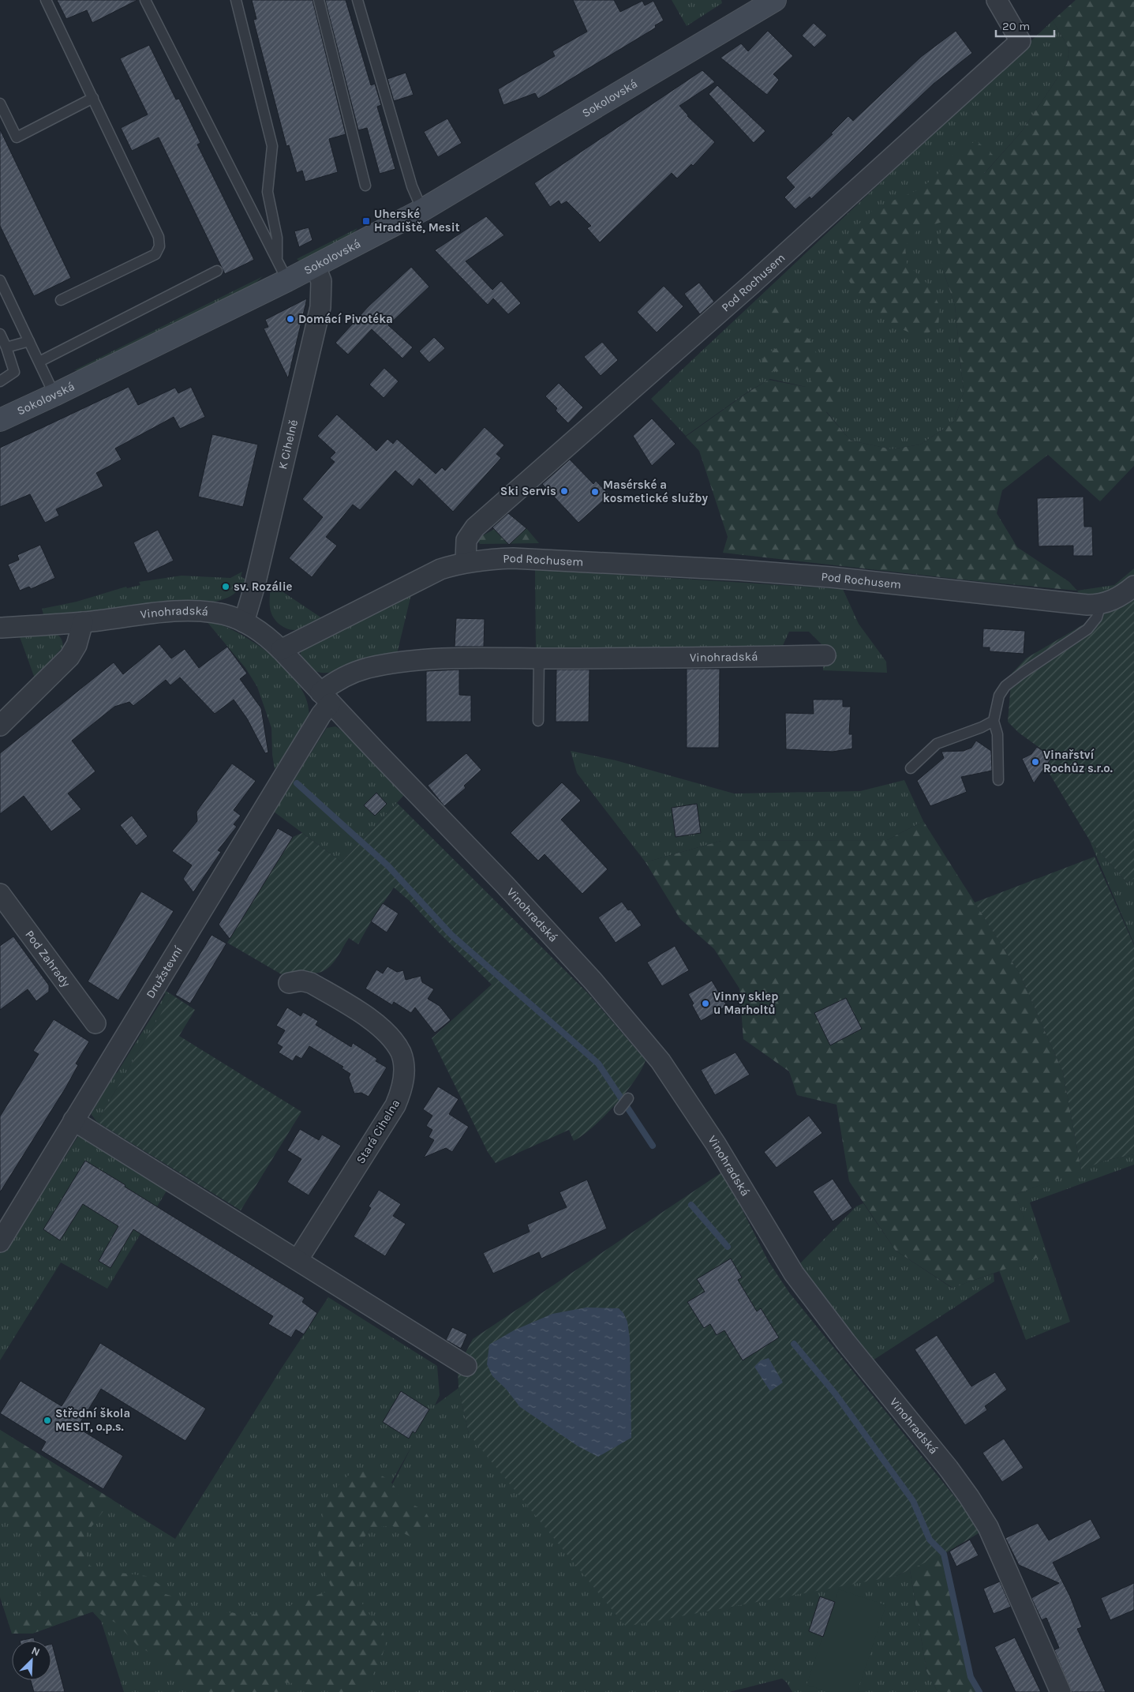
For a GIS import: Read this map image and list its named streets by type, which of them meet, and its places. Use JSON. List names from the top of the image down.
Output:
{
  "streets": {
    "main road": ["Sokolovská"],
    "street": [
      "Pod Rochusem",
      "K Cihelně",
      "Vinohradská",
      "Pod Zahrady",
      "Družstevní",
      "Stará Cihelna"
    ]
  },
  "crossings": [
    ["Sokolovská", "K Cihelně"],
    ["Pod Rochusem", "Vinohradská"],
    ["K Cihelně", "Vinohradská"],
    ["Vinohradská", "Družstevní"]
  ],
  "places": {
    "transit": ["Uherské Hradiště, Mesit"],
    "other": [
      "Domácí Pivotéka",
      "Ski Servis",
      "Masérské a kosmetické služby",
      "sv. Rozálie",
      "Vinařství Rochůz s.r.o.",
      "Vinny sklep u Marholtů",
      "Střední škola MESIT, o.p.s."
    ]
  },
  "scale_bar": "20 m",
  "north": "top right"
}
